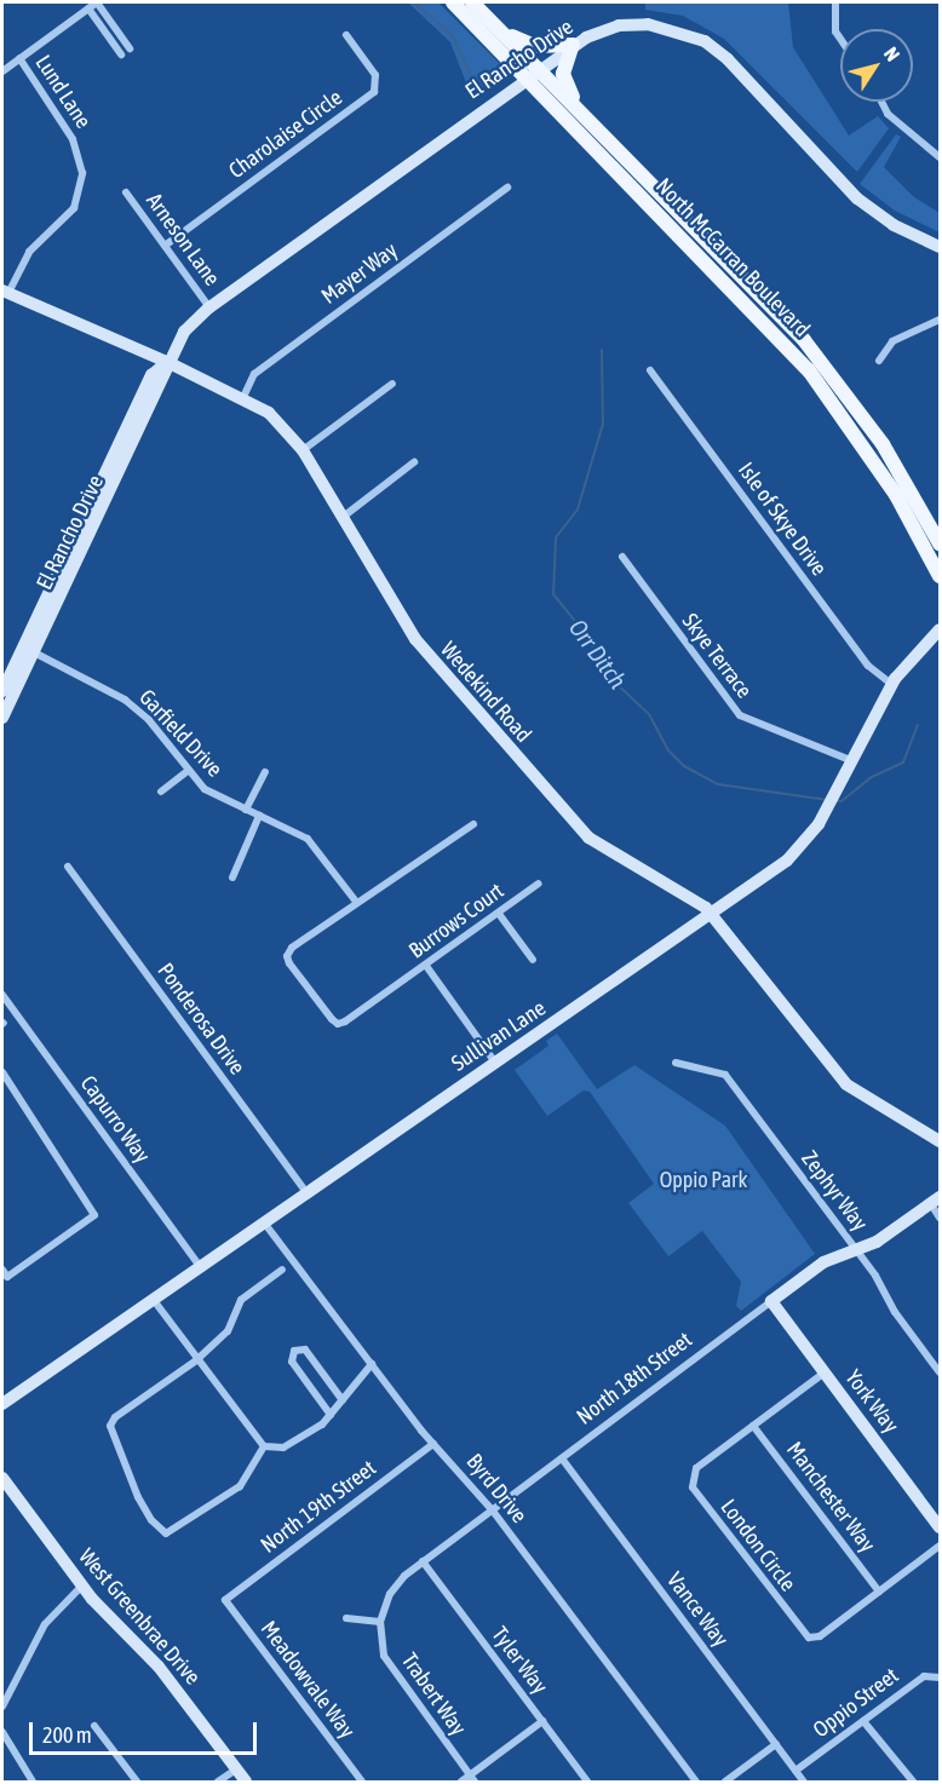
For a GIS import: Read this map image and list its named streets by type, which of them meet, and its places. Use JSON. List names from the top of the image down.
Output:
{
  "streets": {
    "main road": ["North McCarran Boulevard"],
    "street": [
      "El Rancho Drive",
      "Lund Lane",
      "Charolaise Circle",
      "Arneson Lane",
      "Mayer Way",
      "Isle of Skye Drive",
      "Skye Terrace",
      "Wedekind Road",
      "Garfield Drive",
      "Burrows Court",
      "Ponderosa Drive",
      "Sullivan Lane",
      "Capurro Way",
      "Zephyr Way",
      "North 18th Street",
      "York Way",
      "Byrd Drive",
      "Manchester Way",
      "North 19th Street",
      "London Circle",
      "Vance Way",
      "West Greenbrae Drive",
      "Tyler Way",
      "Meadowvale Way",
      "Trabert Way",
      "Oppio Street"
    ]
  },
  "crossings": [
    ["El Rancho Drive", "Arneson Lane"],
    ["El Rancho Drive", "North McCarran Boulevard"],
    ["El Rancho Drive", "Wedekind Road"],
    ["El Rancho Drive", "Garfield Drive"],
    ["Lund Lane", "Wedekind Road"],
    ["Charolaise Circle", "Arneson Lane"],
    ["Mayer Way", "Wedekind Road"],
    ["Isle of Skye Drive", "Sullivan Lane"],
    ["Skye Terrace", "Sullivan Lane"],
    ["Wedekind Road", "Sullivan Lane"],
    ["Garfield Drive", "Burrows Court"],
    ["Ponderosa Drive", "Sullivan Lane"],
    ["Sullivan Lane", "Capurro Way"],
    ["Sullivan Lane", "Byrd Drive"],
    ["Zephyr Way", "North 18th Street"],
    ["North 18th Street", "York Way"],
    ["North 18th Street", "Byrd Drive"],
    ["North 18th Street", "Vance Way"],
    ["North 18th Street", "Tyler Way"],
    ["North 18th Street", "Trabert Way"],
    ["York Way", "London Circle"],
    ["Byrd Drive", "North 19th Street"],
    ["Manchester Way", "London Circle"],
    ["North 19th Street", "Meadowvale Way"],
    ["Vance Way", "Oppio Street"]
  ],
  "water": ["Orr Ditch"],
  "parks": ["Oppio Park"],
  "scale_bar": "200 m",
  "north": "top right"
}
